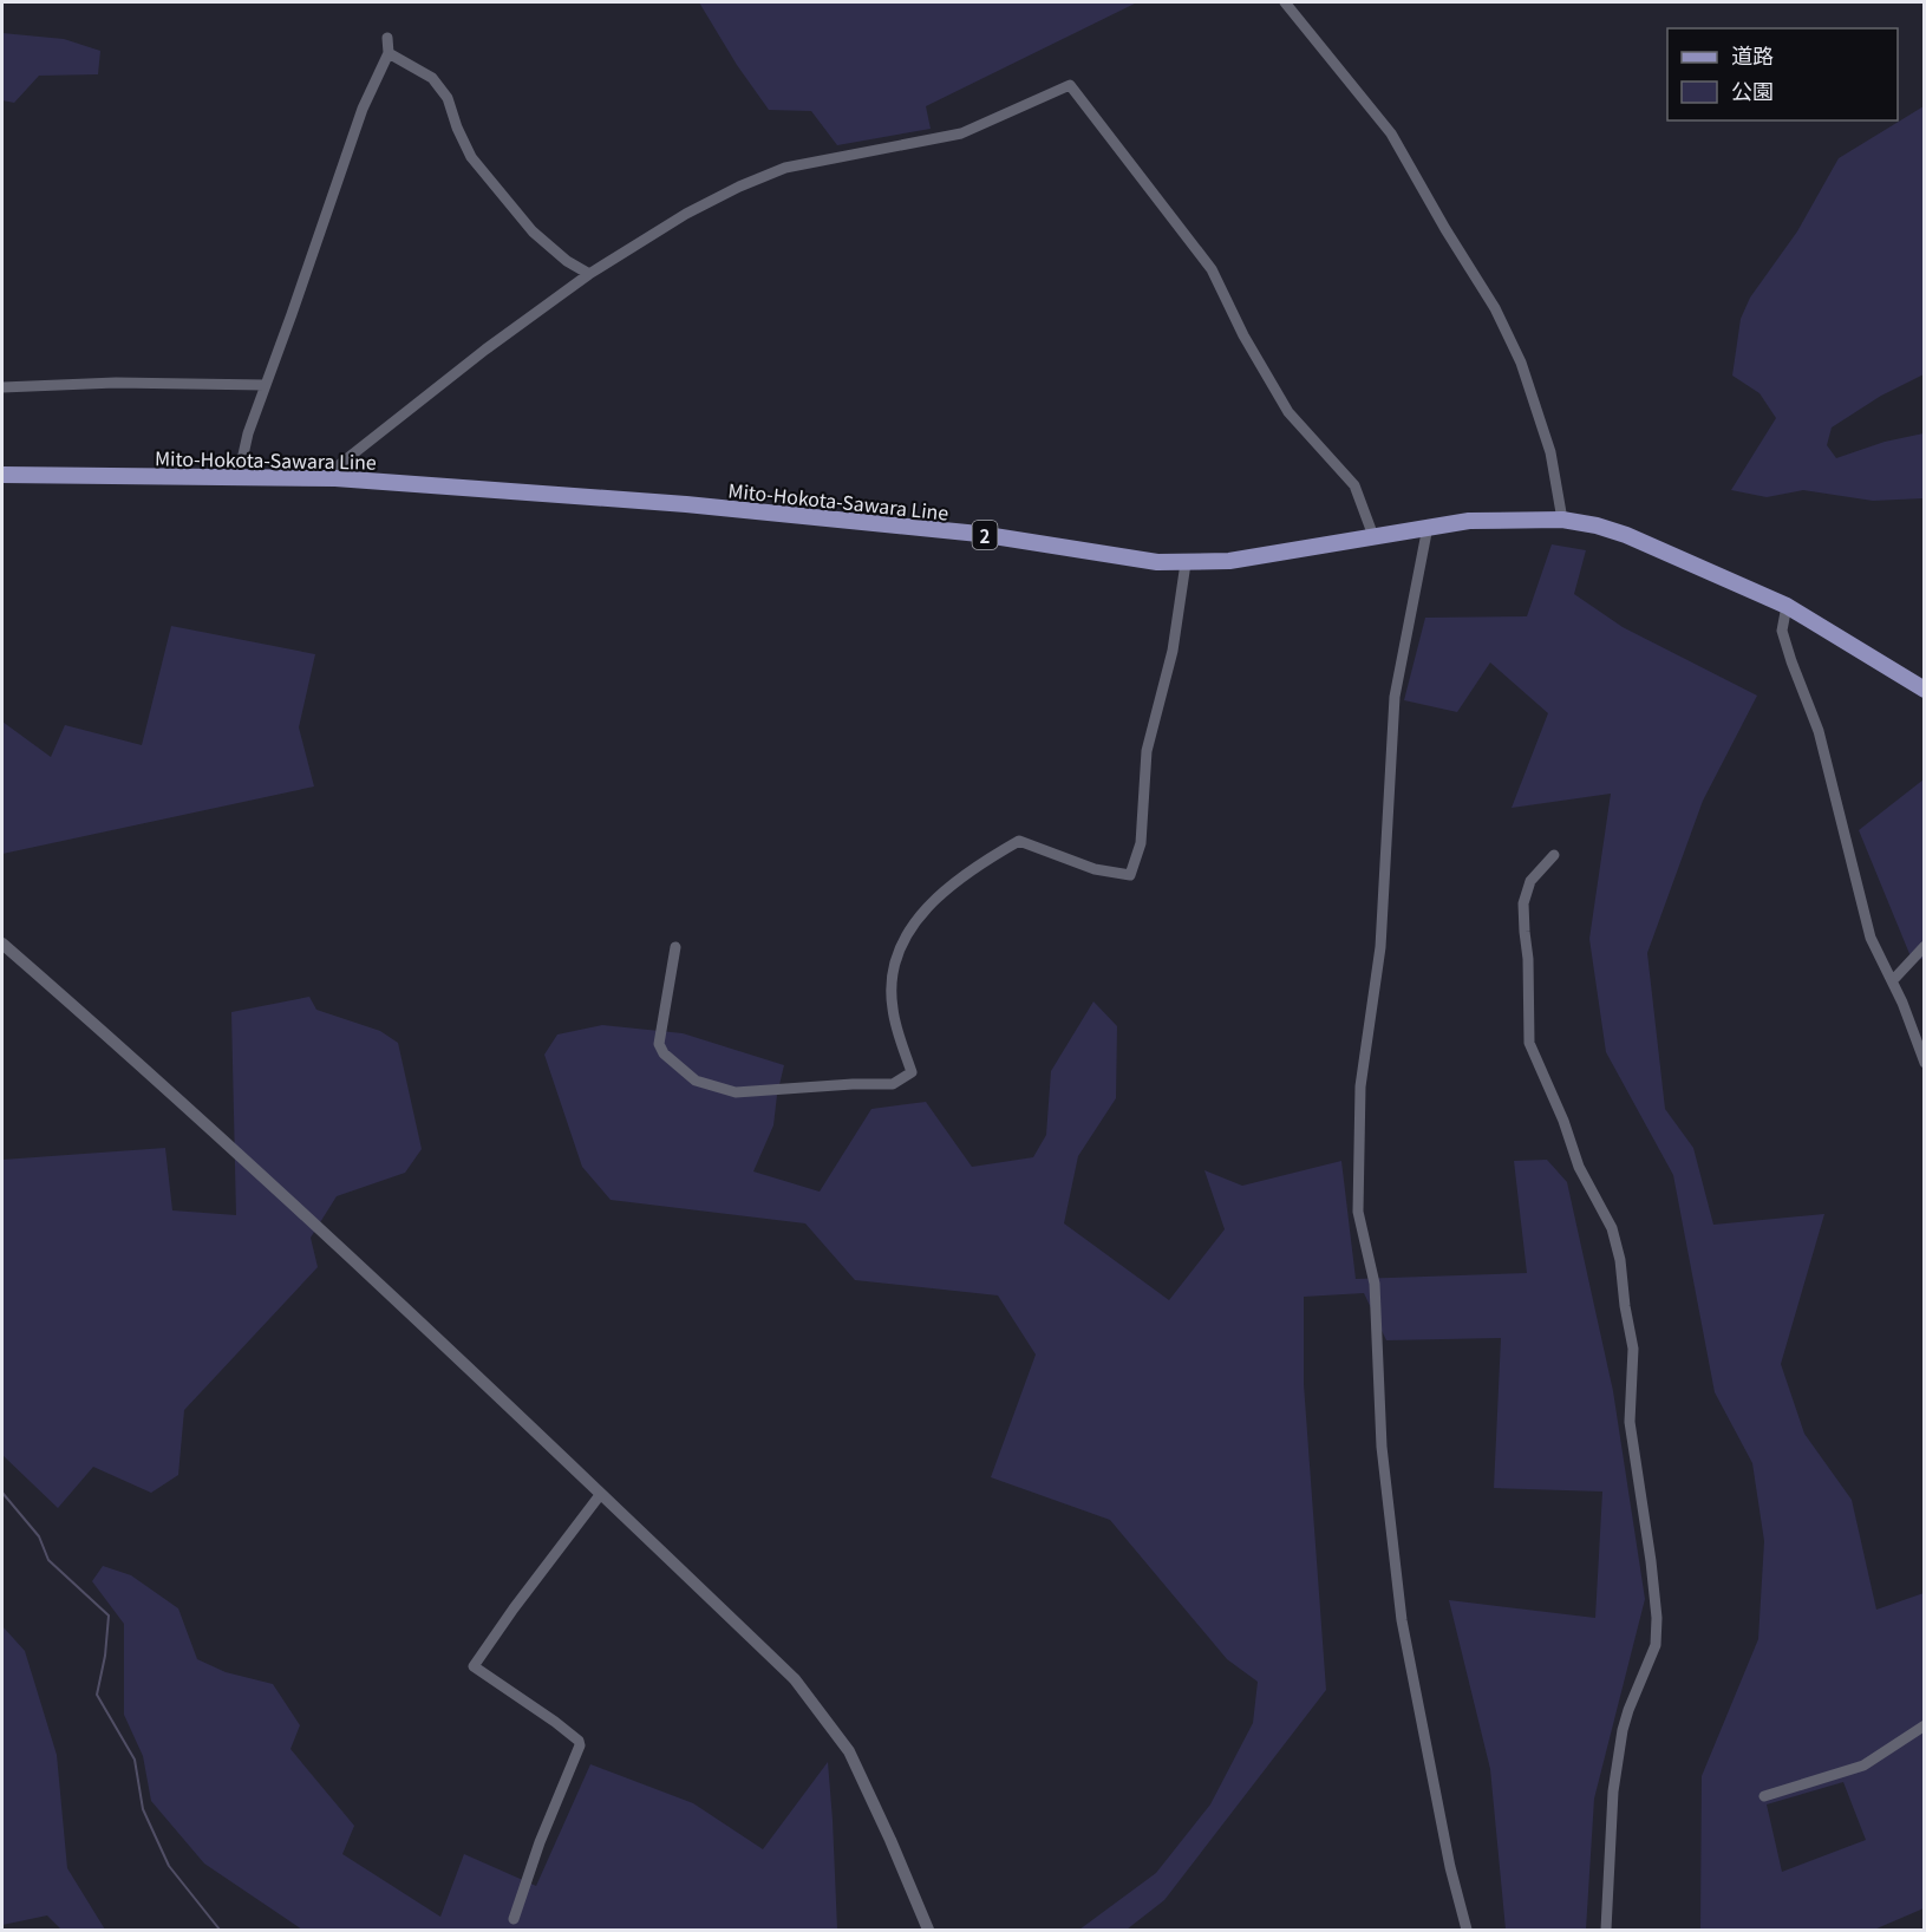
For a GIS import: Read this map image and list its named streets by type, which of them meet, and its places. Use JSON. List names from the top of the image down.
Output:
{
  "streets": {
    "main road": ["Mito-Hokota-Sawara Line", "2"]
  },
  "legend": ["道路", "公園"]
}
